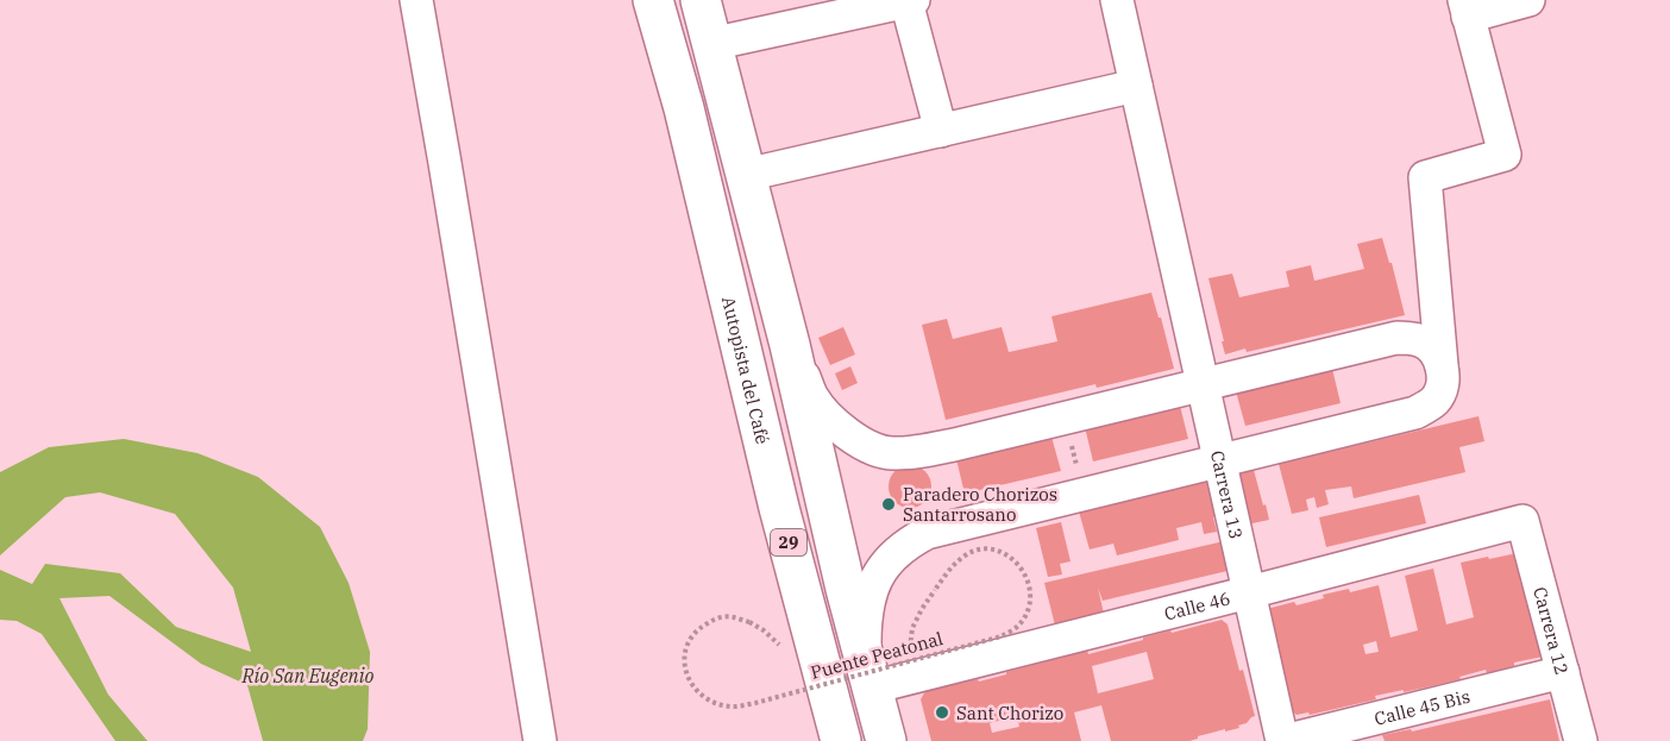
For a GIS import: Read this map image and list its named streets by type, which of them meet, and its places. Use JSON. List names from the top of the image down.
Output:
{
  "streets": {
    "highway": ["Autopista del Café", "29"],
    "street": [
      "Carrera 13",
      "Calle 46",
      "Carrera 12",
      "Calle 45 Bis"
    ],
    "path": ["Puente Peatonal"]
  },
  "crossings": [
    ["Carrera 13", "Calle 46"],
    ["Carrera 13", "Calle 45 Bis"],
    ["29", "Calle 46"],
    ["Calle 46", "Carrera 12"],
    ["Calle 46", "Puente Peatonal"],
    ["Carrera 12", "Calle 45 Bis"]
  ],
  "water": ["Río San Eugenio"],
  "places": ["Paradero Chorizos Santarrosano", "Sant Chorizo"]
}
